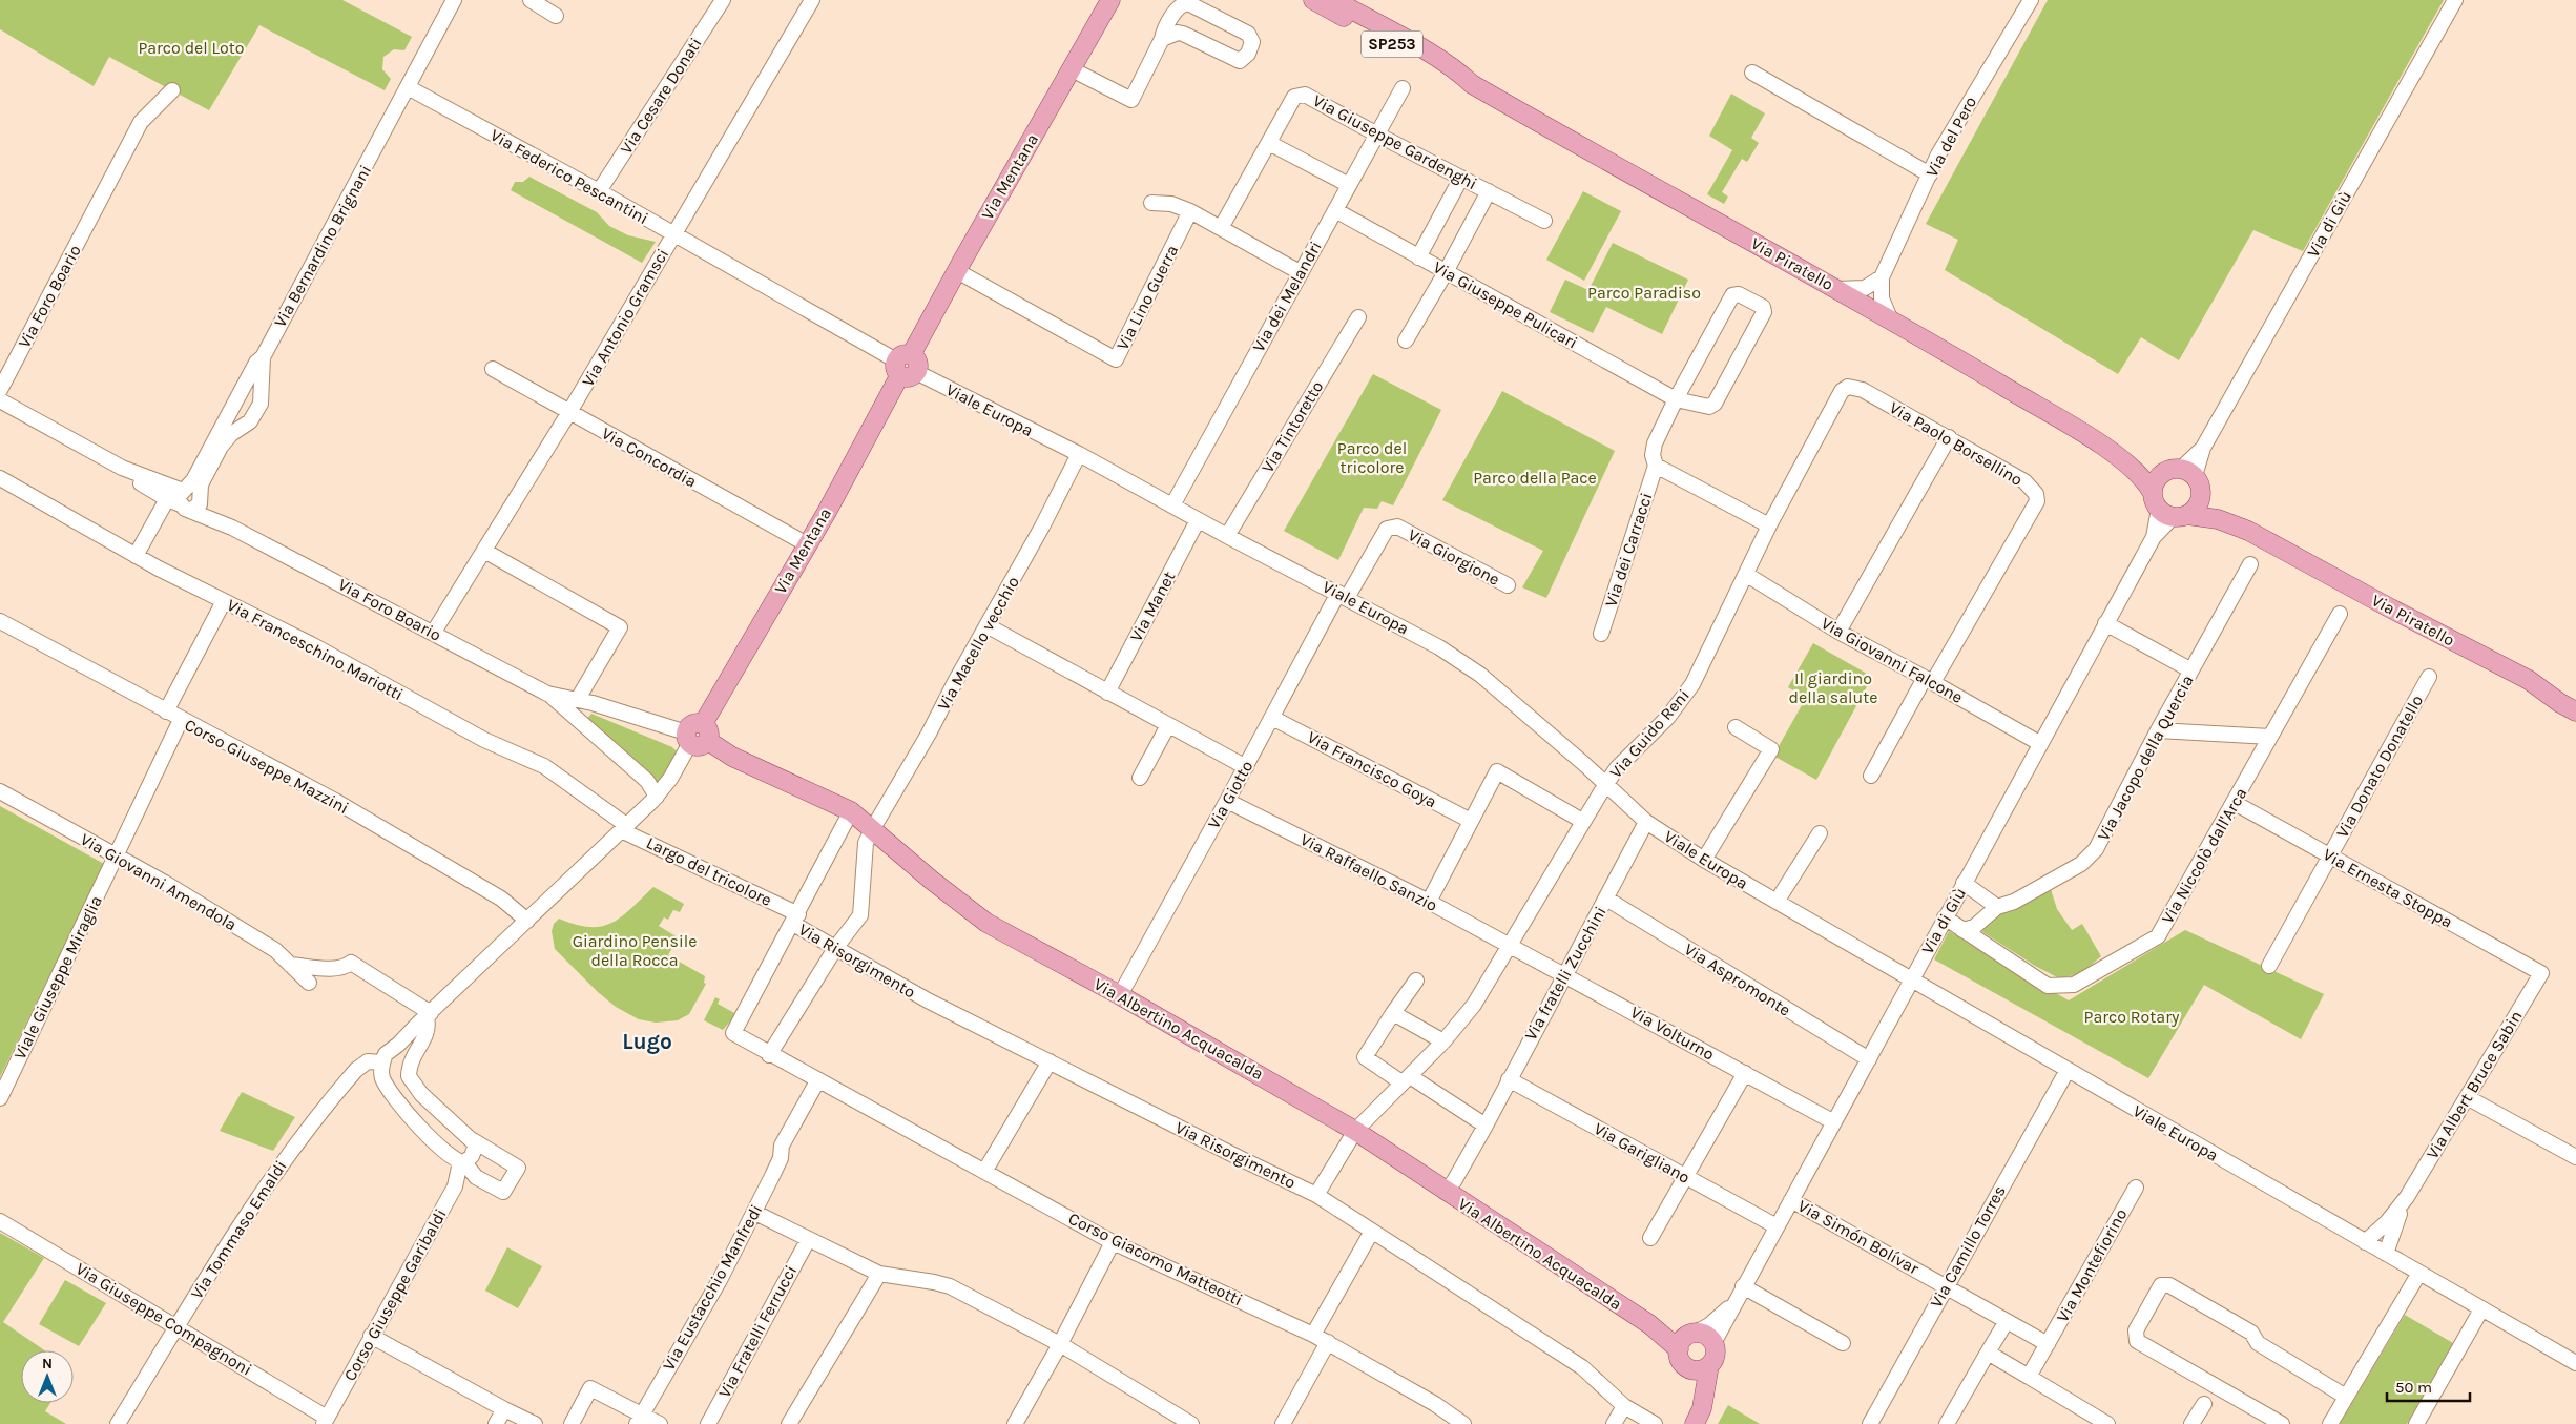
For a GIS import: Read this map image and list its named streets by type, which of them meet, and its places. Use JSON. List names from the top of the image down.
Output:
{
  "streets": {
    "main road": [
      "SP253",
      "Via Mentana",
      "Via Piratello",
      "Via Albertino Acquacalda"
    ],
    "street": [
      "Via Cesare Donati",
      "Via del Pero",
      "Via Giuseppe Gardenghi",
      "Via Federico Pescantini",
      "Via di Giù",
      "Via Bernardino Brignani",
      "Via Foro Boario",
      "Via dei Melandri",
      "Via Lino Guerra",
      "Via Giuseppe Pulicari",
      "Via Antonio Gramsci",
      "Viale Europa",
      "Via Tintoretto",
      "Via Paolo Borsellino",
      "Via Concordia",
      "Via dei Carracci",
      "Via Giorgione",
      "Via Manet",
      "Via Macello vecchio",
      "Via Franceschino Mariotti",
      "Via Giovanni Falcone",
      "Via Guido Reni",
      "Via Jacopo della Quercia",
      "Corso Giuseppe Mazzini",
      "Via Donato Donatello",
      "Via Francisco Goya",
      "Via Giotto",
      "Via Niccolò dall'Arca",
      "Largo del tricolore",
      "Via Raffaello Sanzio",
      "Via Giovanni Amendola",
      "Via Ernesta Stoppa",
      "Via Risorgimento",
      "Via fratelli Zucchini",
      "Viale Giuseppe Miraglia",
      "Via Aspromonte",
      "Via Volturno",
      "Via Albert Bruce Sabin",
      "Via Garigliano",
      "Via Tommaso Emaldi",
      "Via Simón Bolívar",
      "Via Camillo Torres",
      "Corso Giacomo Matteotti",
      "Via Montefiorino",
      "Via Eustacchio Manfredi",
      "Corso Giuseppe Garibaldi",
      "Via Giuseppe Compagnoni",
      "Via Fratelli Ferrucci"
    ]
  },
  "crossings": [
    ["Via Cesare Donati", "Via Federico Pescantini"],
    ["Via del Pero", "Via Piratello"],
    ["Via Giuseppe Gardenghi", "Via dei Melandri"],
    ["Via Federico Pescantini", "Via Mentana"],
    ["Via Federico Pescantini", "Via Bernardino Brignani"],
    ["Via Federico Pescantini", "Via Antonio Gramsci"],
    ["Via Federico Pescantini", "Viale Europa"],
    ["Via Mentana", "Via Foro Boario"],
    ["Via Mentana", "Via Lino Guerra"],
    ["Via Mentana", "Viale Europa"],
    ["Via Mentana", "Via Concordia"],
    ["Via Mentana", "Via Albertino Acquacalda"],
    ["Via di Giù", "Via Piratello"],
    ["Via di Giù", "Viale Europa"],
    ["Via di Giù", "Via Giovanni Falcone"],
    ["Via di Giù", "Via Niccolò dall'Arca"],
    ["Via di Giù", "Via Aspromonte"],
    ["Via di Giù", "Via Albertino Acquacalda"],
    ["Via di Giù", "Via Volturno"],
    ["Via di Giù", "Via Garigliano"],
    ["Via di Giù", "Via Simón Bolívar"],
    ["Via Bernardino Brignani", "Via Foro Boario"],
    ["Via Bernardino Brignani", "Via Franceschino Mariotti"],
    ["Via Foro Boario", "Via Antonio Gramsci"],
    ["Via Foro Boario", "Via Albertino Acquacalda"],
    ["Via dei Melandri", "Via Giuseppe Pulicari"],
    ["Via dei Melandri", "Viale Europa"],
    ["Via Giuseppe Pulicari", "Via dei Carracci"],
    ["Via Antonio Gramsci", "Via Concordia"],
    ["Viale Europa", "Via Tintoretto"],
    ["Viale Europa", "Via Giorgione"],
    ["Viale Europa", "Via Manet"],
    ["Viale Europa", "Via Macello vecchio"],
    ["Viale Europa", "Via Guido Reni"],
    ["Viale Europa", "Via Giotto"],
    ["Viale Europa", "Via fratelli Zucchini"],
    ["Viale Europa", "Via Albert Bruce Sabin"],
    ["Viale Europa", "Via Camillo Torres"],
    ["Via Paolo Borsellino", "Via Giovanni Falcone"],
    ["Via Paolo Borsellino", "Via Guido Reni"],
    ["Via Giorgione", "Via Giotto"],
    ["Via Macello vecchio", "Via Risorgimento"],
    ["Via Macello vecchio", "Via Albertino Acquacalda"],
    ["Via Macello vecchio", "Corso Giacomo Matteotti"],
    ["Via Franceschino Mariotti", "Largo del tricolore"],
    ["Via Giovanni Falcone", "Via Guido Reni"],
    ["Via Guido Reni", "Via Raffaello Sanzio"],
    ["Via Guido Reni", "Via Risorgimento"],
    ["Via Guido Reni", "Via Albertino Acquacalda"],
    ["Via Guido Reni", "Via Volturno"],
    ["Via Jacopo della Quercia", "Via Niccolò dall'Arca"],
    ["Corso Giuseppe Mazzini", "Viale Giuseppe Miraglia"],
    ["Via Donato Donatello", "Via Ernesta Stoppa"],
    ["Via Francisco Goya", "Via Giotto"],
    ["Via Giotto", "Via Raffaello Sanzio"],
    ["Via Giotto", "Via Albertino Acquacalda"],
    ["Via Niccolò dall'Arca", "Via Ernesta Stoppa"],
    ["Largo del tricolore", "Via Risorgimento"],
    ["Via Raffaello Sanzio", "Via Volturno"],
    ["Via Giovanni Amendola", "Viale Giuseppe Miraglia"],
    ["Via Ernesta Stoppa", "Via Albert Bruce Sabin"],
    ["Via fratelli Zucchini", "Via Aspromonte"],
    ["Via fratelli Zucchini", "Via Albertino Acquacalda"],
    ["Via fratelli Zucchini", "Via Volturno"],
    ["Via fratelli Zucchini", "Via Garigliano"],
    ["Via Tommaso Emaldi", "Via Giuseppe Compagnoni"],
    ["Via Simón Bolívar", "Via Camillo Torres"],
    ["Via Simón Bolívar", "Via Montefiorino"],
    ["Corso Giacomo Matteotti", "Via Eustacchio Manfredi"],
    ["Corso Giuseppe Garibaldi", "Via Giuseppe Compagnoni"]
  ],
  "districts": ["Lugo"],
  "parks": [
    "Parco del Loto",
    "Parco Paradiso",
    "Parco del tricolore",
    "Parco della Pace",
    "Il giardino della salute",
    "Giardino Pensile della Rocca",
    "Parco Rotary"
  ],
  "scale_bar": "50 m",
  "north": "top"
}
